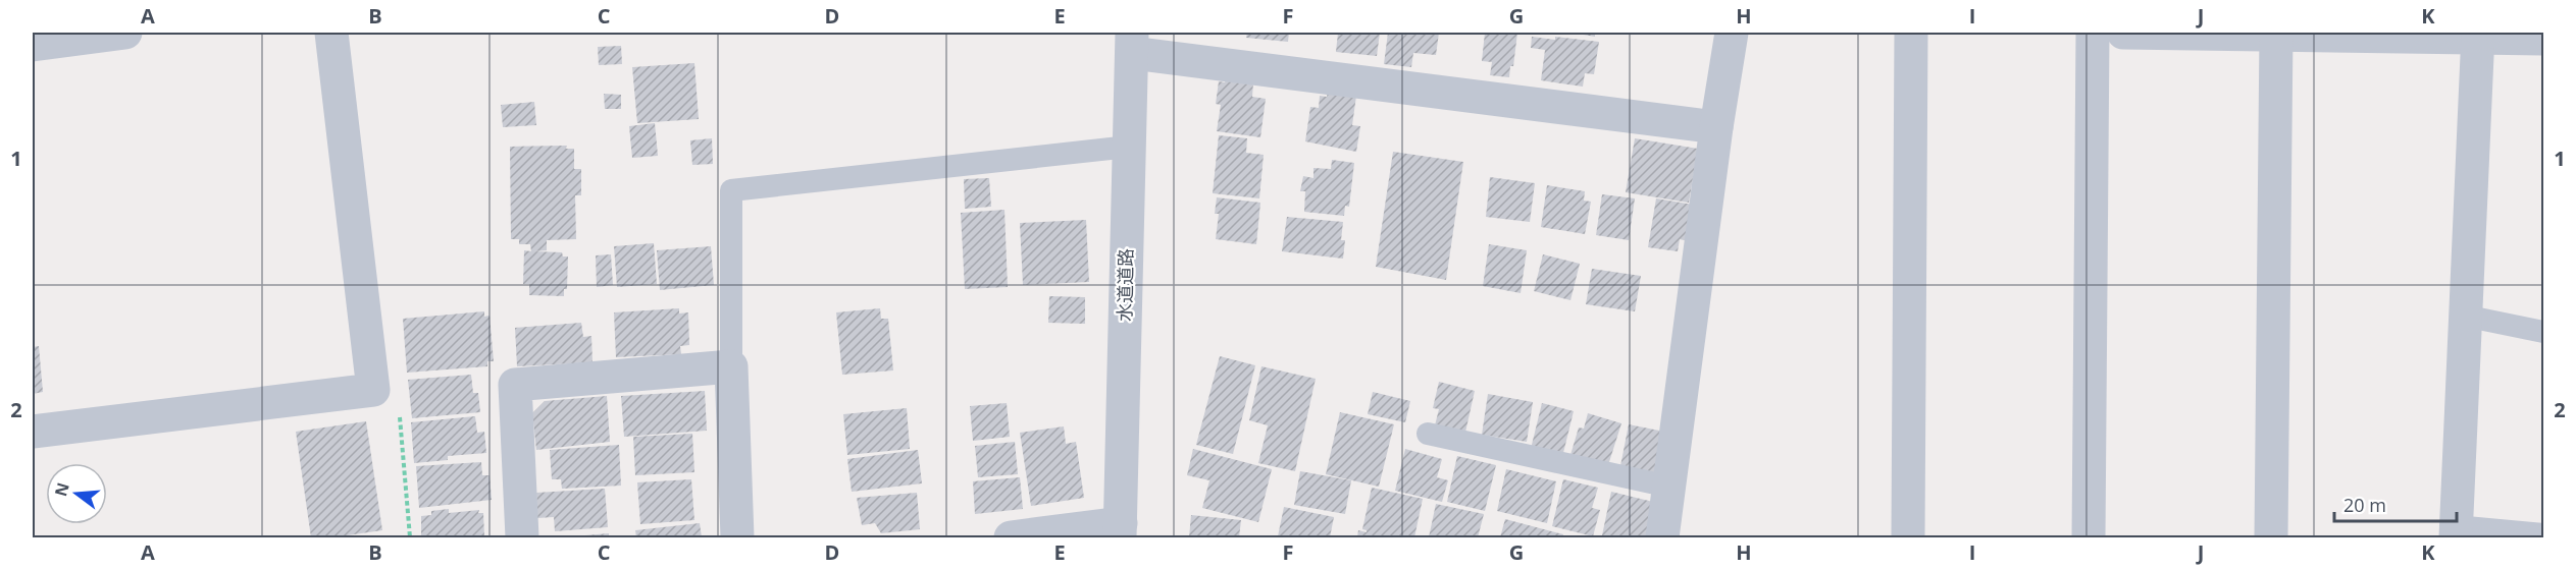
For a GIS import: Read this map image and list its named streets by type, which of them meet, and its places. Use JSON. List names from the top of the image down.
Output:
{
  "streets": {
    "street": ["水道道路"]
  },
  "scale_bar": "20 m",
  "north": "left",
  "grid": {
    "columns": [
      "A",
      "B",
      "C",
      "D",
      "E",
      "F",
      "G",
      "H",
      "I",
      "J",
      "K"
    ],
    "rows": ["1", "2"]
  }
}
